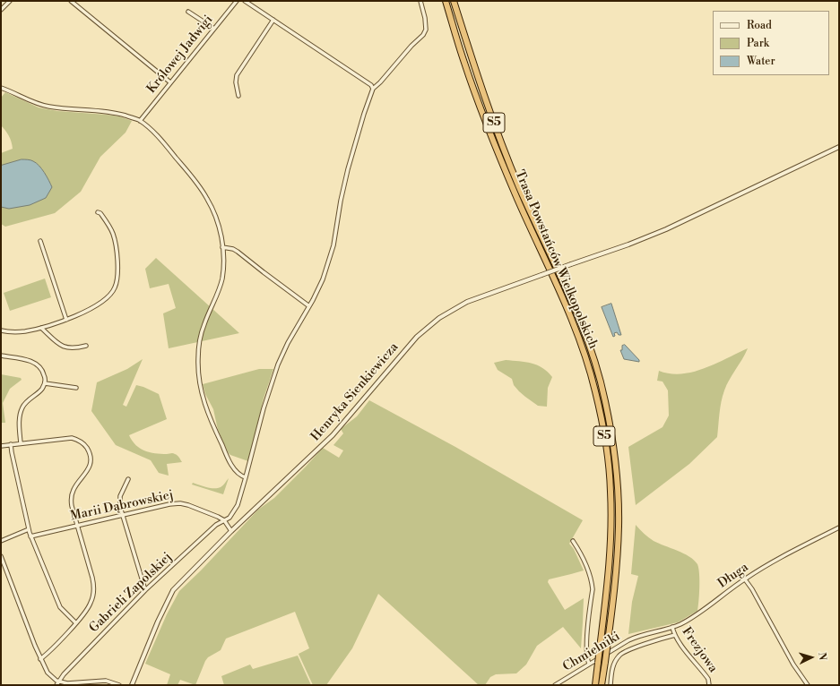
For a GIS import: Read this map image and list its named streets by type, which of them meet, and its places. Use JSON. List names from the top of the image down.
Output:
{
  "streets": {
    "highway": ["S5", "Trasa Powstańców Wielkopolskich"],
    "street": [
      "Królowej Jadwigi",
      "Henryka Sienkiewicza",
      "Marii Dąbrowskiej",
      "Długa",
      "Gabrieli Zapolskiej",
      "Frezjowa",
      "Chmielniki"
    ]
  },
  "crossings": [
    ["Marii Dąbrowskiej", "Gabrieli Zapolskiej"],
    ["Długa", "Frezjowa"],
    ["Długa", "Chmielniki"]
  ],
  "legend": ["Road", "Park", "Water"],
  "north": "right"
}
